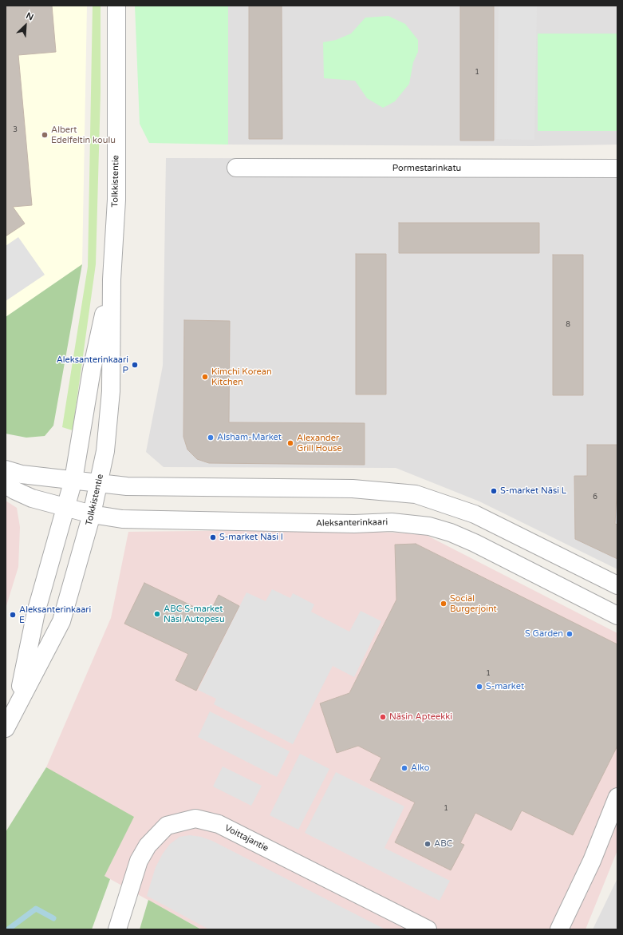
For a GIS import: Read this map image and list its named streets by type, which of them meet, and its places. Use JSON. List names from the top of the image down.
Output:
{
  "streets": {
    "street": [
      "Pormestarinkatu",
      "Tolkkistentie",
      "Aleksanterinkaari",
      "Voittajantie"
    ]
  },
  "crossings": [
    ["Tolkkistentie", "Aleksanterinkaari"]
  ],
  "places": [
    "Albert Edelfeltin koulu",
    "Aleksanterinkaari P",
    "Kimchi Korean Kitchen",
    "Alsham-Market",
    "Alexander Grill House",
    "S-market Näsi L",
    "S-market Näsi I",
    "Social Burgerjoint",
    "ABC S-market Näsi Autopesu",
    "Aleksanterinkaari E",
    "S Garden",
    "S-market",
    "Näsin Apteekki",
    "Alko",
    "ABC"
  ],
  "house_numbers": [
    "1",
    "3",
    "8",
    "6",
    "1",
    "1"
  ],
  "north": "top right"
}
